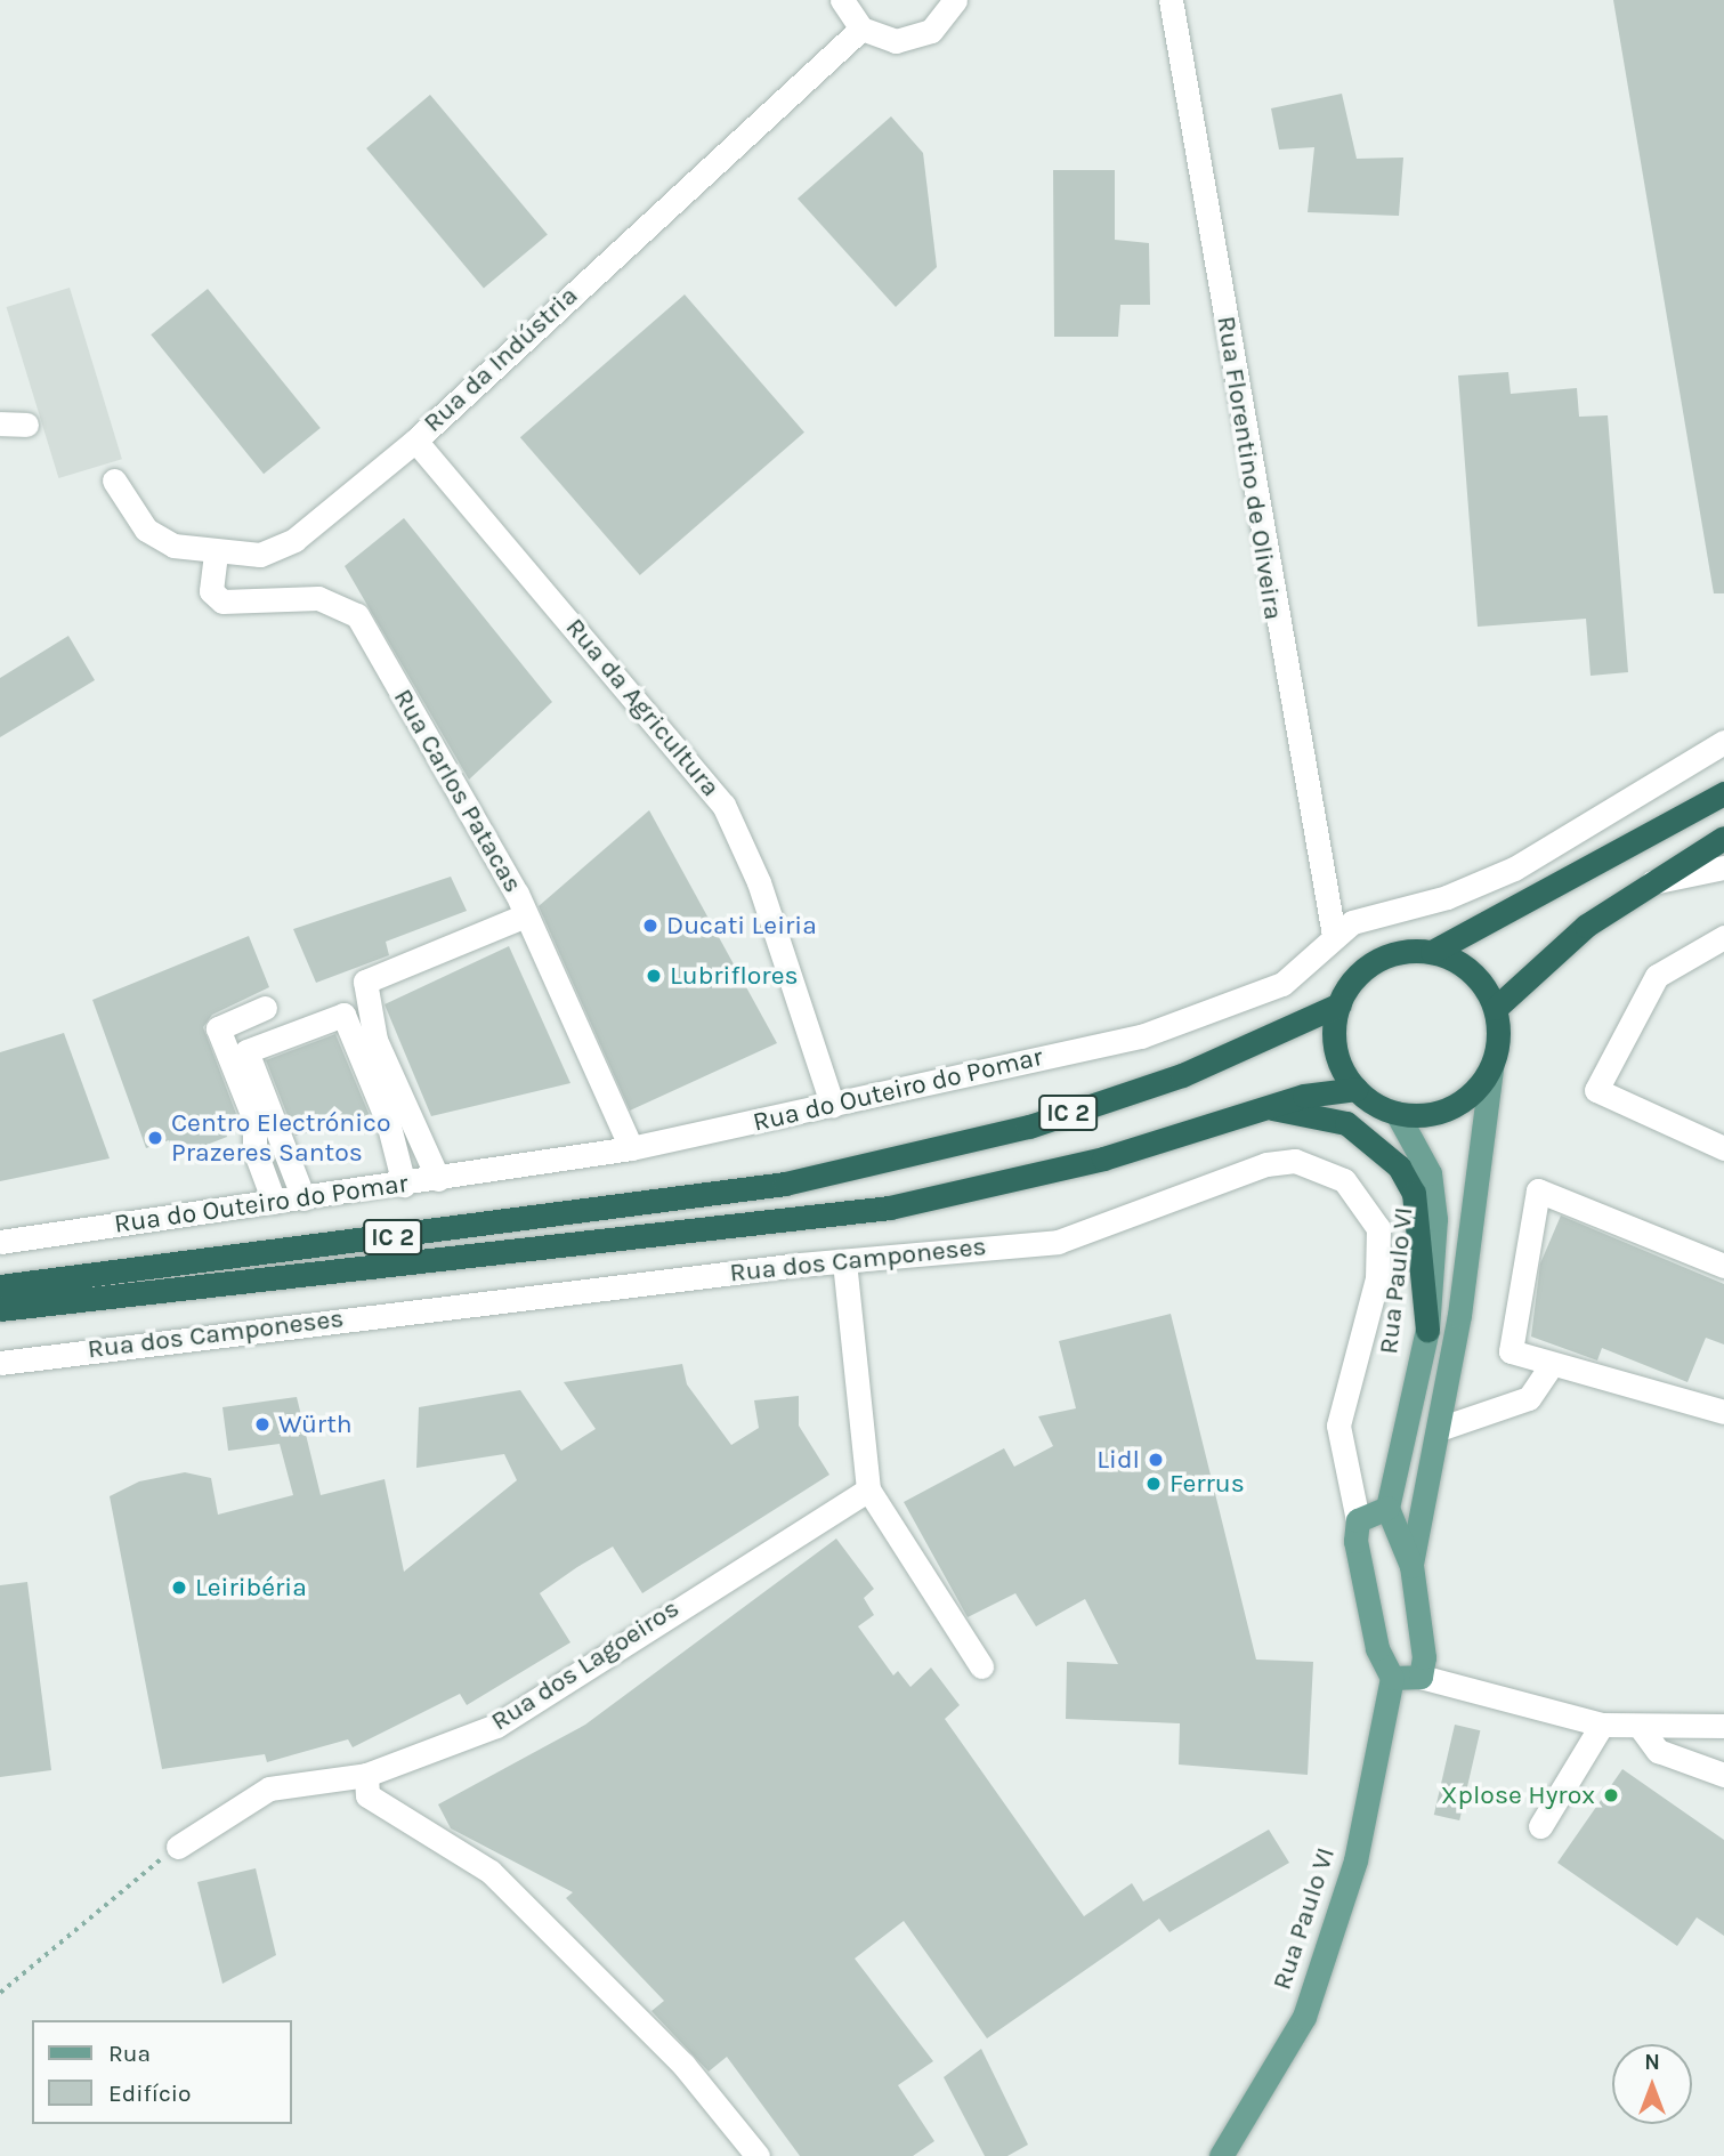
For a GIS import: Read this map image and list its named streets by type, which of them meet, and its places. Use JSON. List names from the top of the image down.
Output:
{
  "streets": {
    "highway": ["IC 2"],
    "main road": ["Rua Paulo VI"],
    "street": [
      "Rua da Indústria",
      "Rua Florentino de Oliveira",
      "Rua da Agricultura",
      "Rua Carlos Patacas",
      "Rua do Outeiro do Pomar",
      "Rua dos Camponeses",
      "Rua dos Lagoeiros"
    ]
  },
  "crossings": [
    ["Rua da Indústria", "Rua da Agricultura"],
    ["Rua da Indústria", "Rua Carlos Patacas"],
    ["Rua Florentino de Oliveira", "Rua do Outeiro do Pomar"],
    ["Rua da Agricultura", "Rua do Outeiro do Pomar"],
    ["Rua Carlos Patacas", "Rua do Outeiro do Pomar"],
    ["IC 2", "Rua Paulo VI"],
    ["Rua dos Camponeses", "Rua Paulo VI"]
  ],
  "places": [
    "Ducati Leiria",
    "Lubriflores",
    "Centro Electrónico Prazeres Santos",
    "Würth",
    "Lidl",
    "Ferrus",
    "Leiribéria",
    "Xplose Hyrox"
  ],
  "legend": ["Rua", "Edifício"],
  "north": "top"
}
